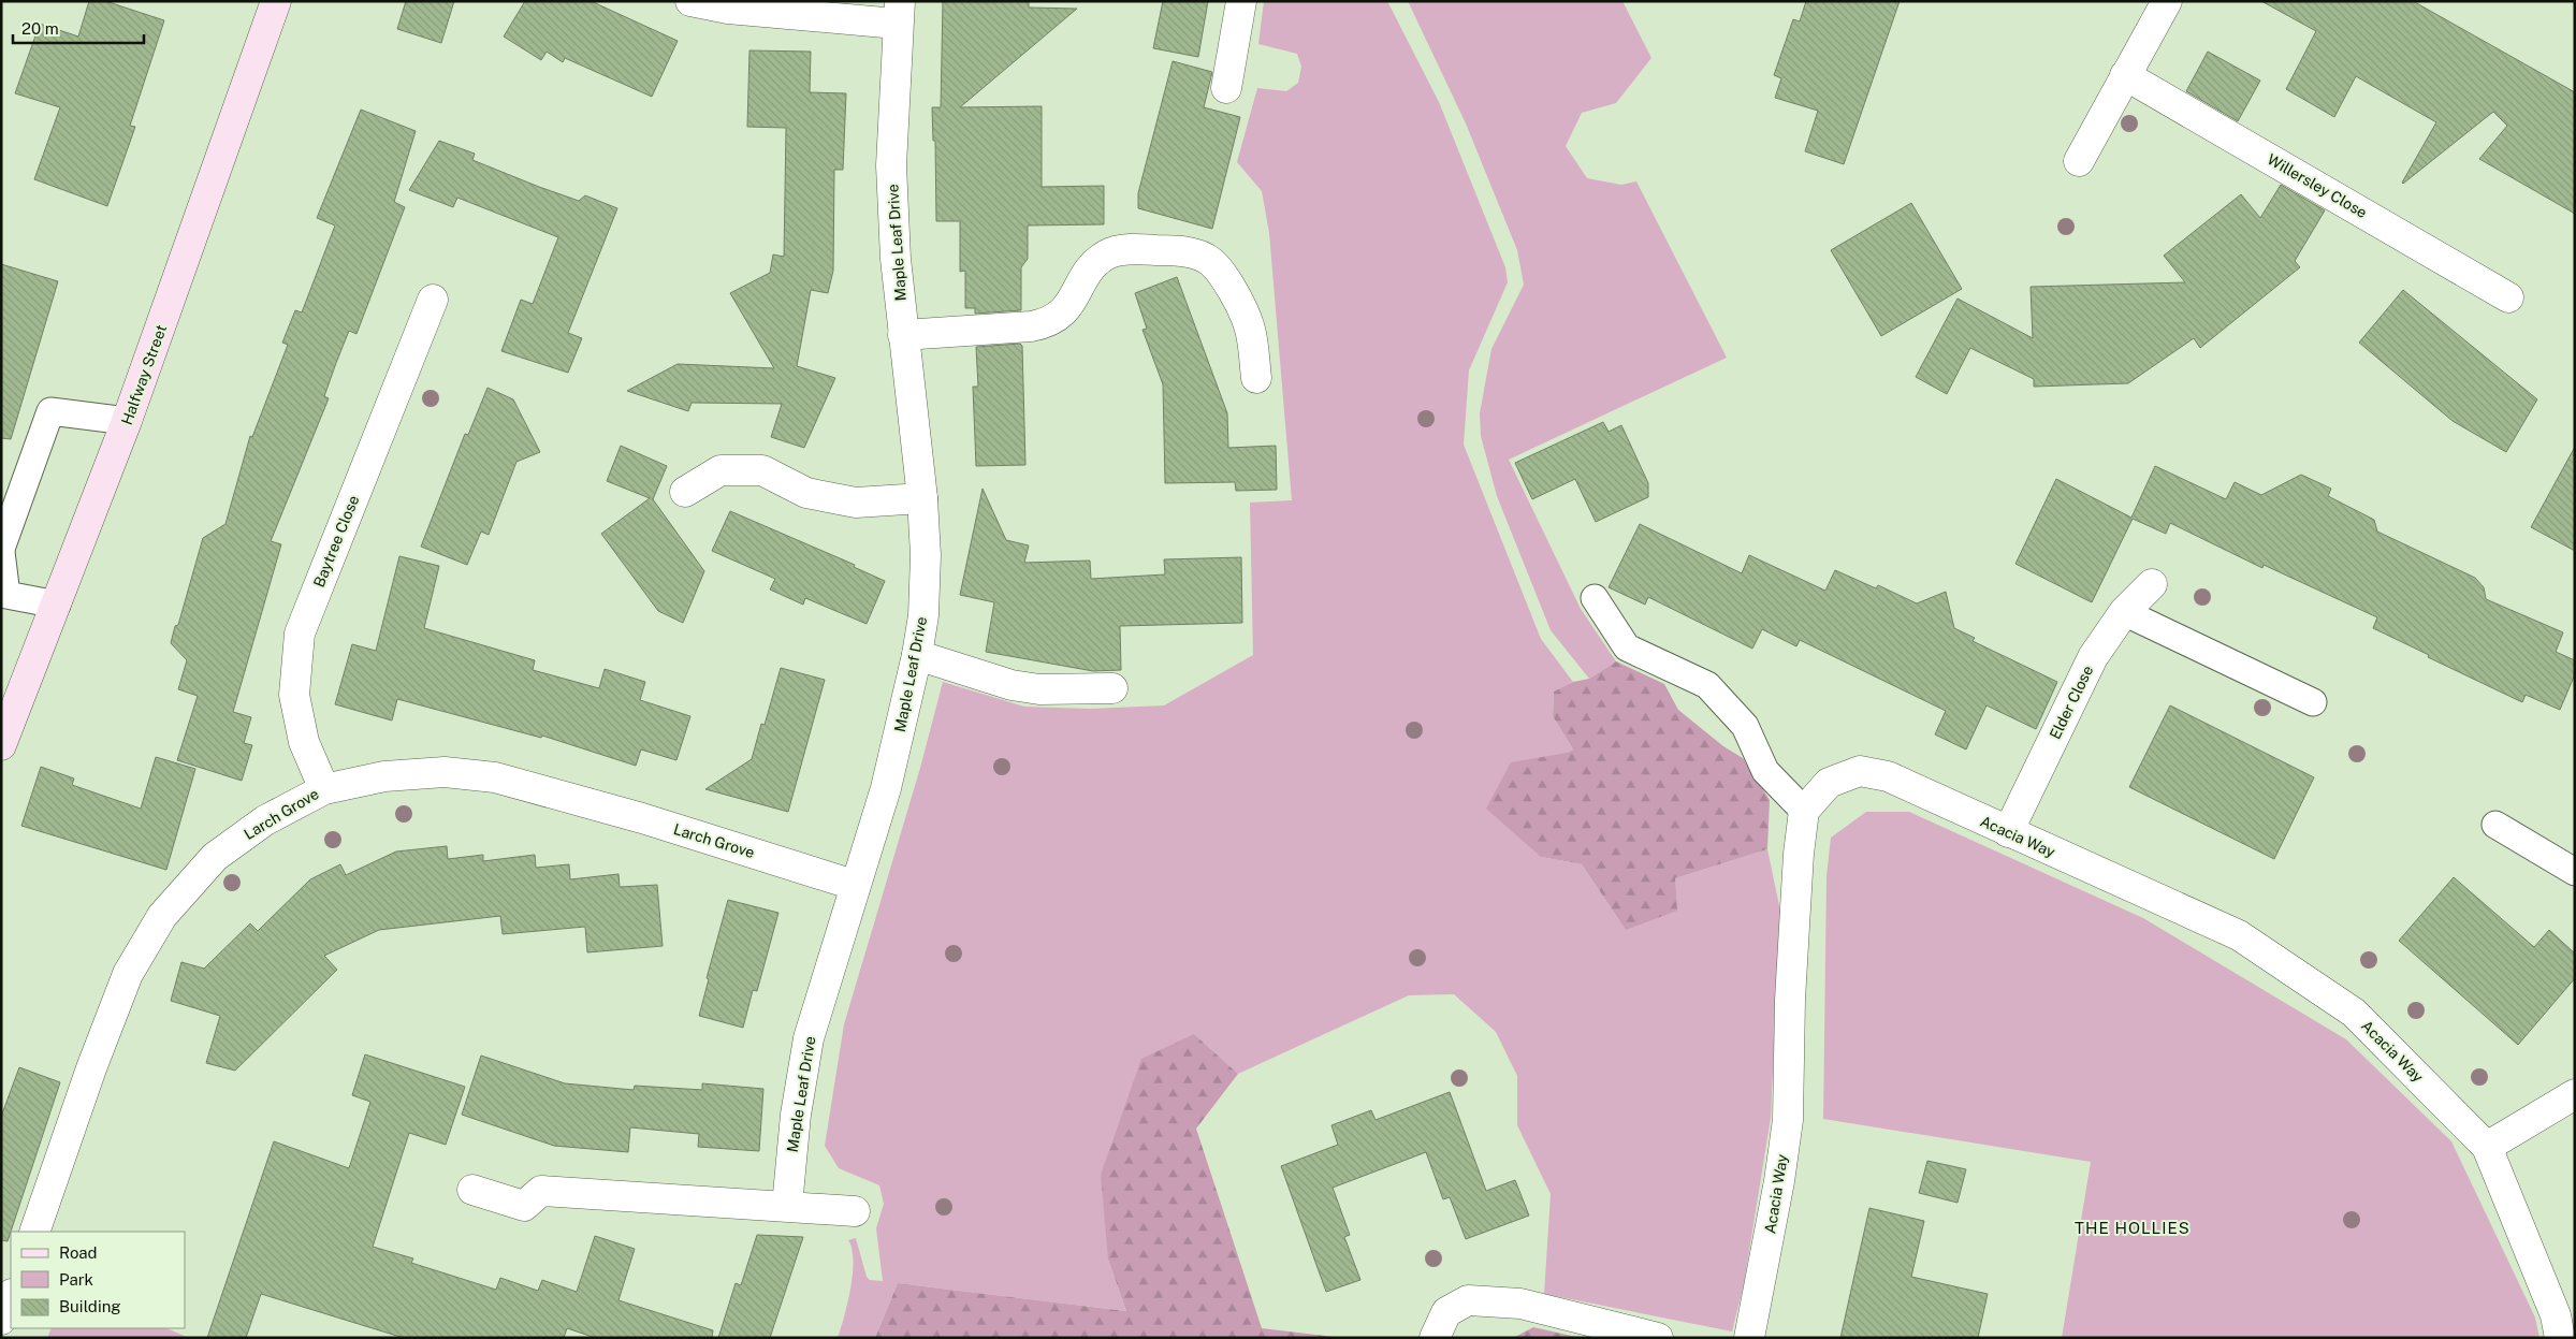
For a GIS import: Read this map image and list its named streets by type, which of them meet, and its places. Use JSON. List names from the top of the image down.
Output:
{
  "streets": {
    "main road": ["Halfway Street"],
    "street": [
      "Willersley Close",
      "Maple Leaf Drive",
      "Baytree Close",
      "Elder Close",
      "Larch Grove",
      "Acacia Way"
    ]
  },
  "crossings": [
    ["Maple Leaf Drive", "Larch Grove"],
    ["Baytree Close", "Larch Grove"],
    ["Elder Close", "Acacia Way"]
  ],
  "districts": ["THE HOLLIES"],
  "legend": ["Road", "Park", "Building"],
  "scale_bar": "20 m"
}
